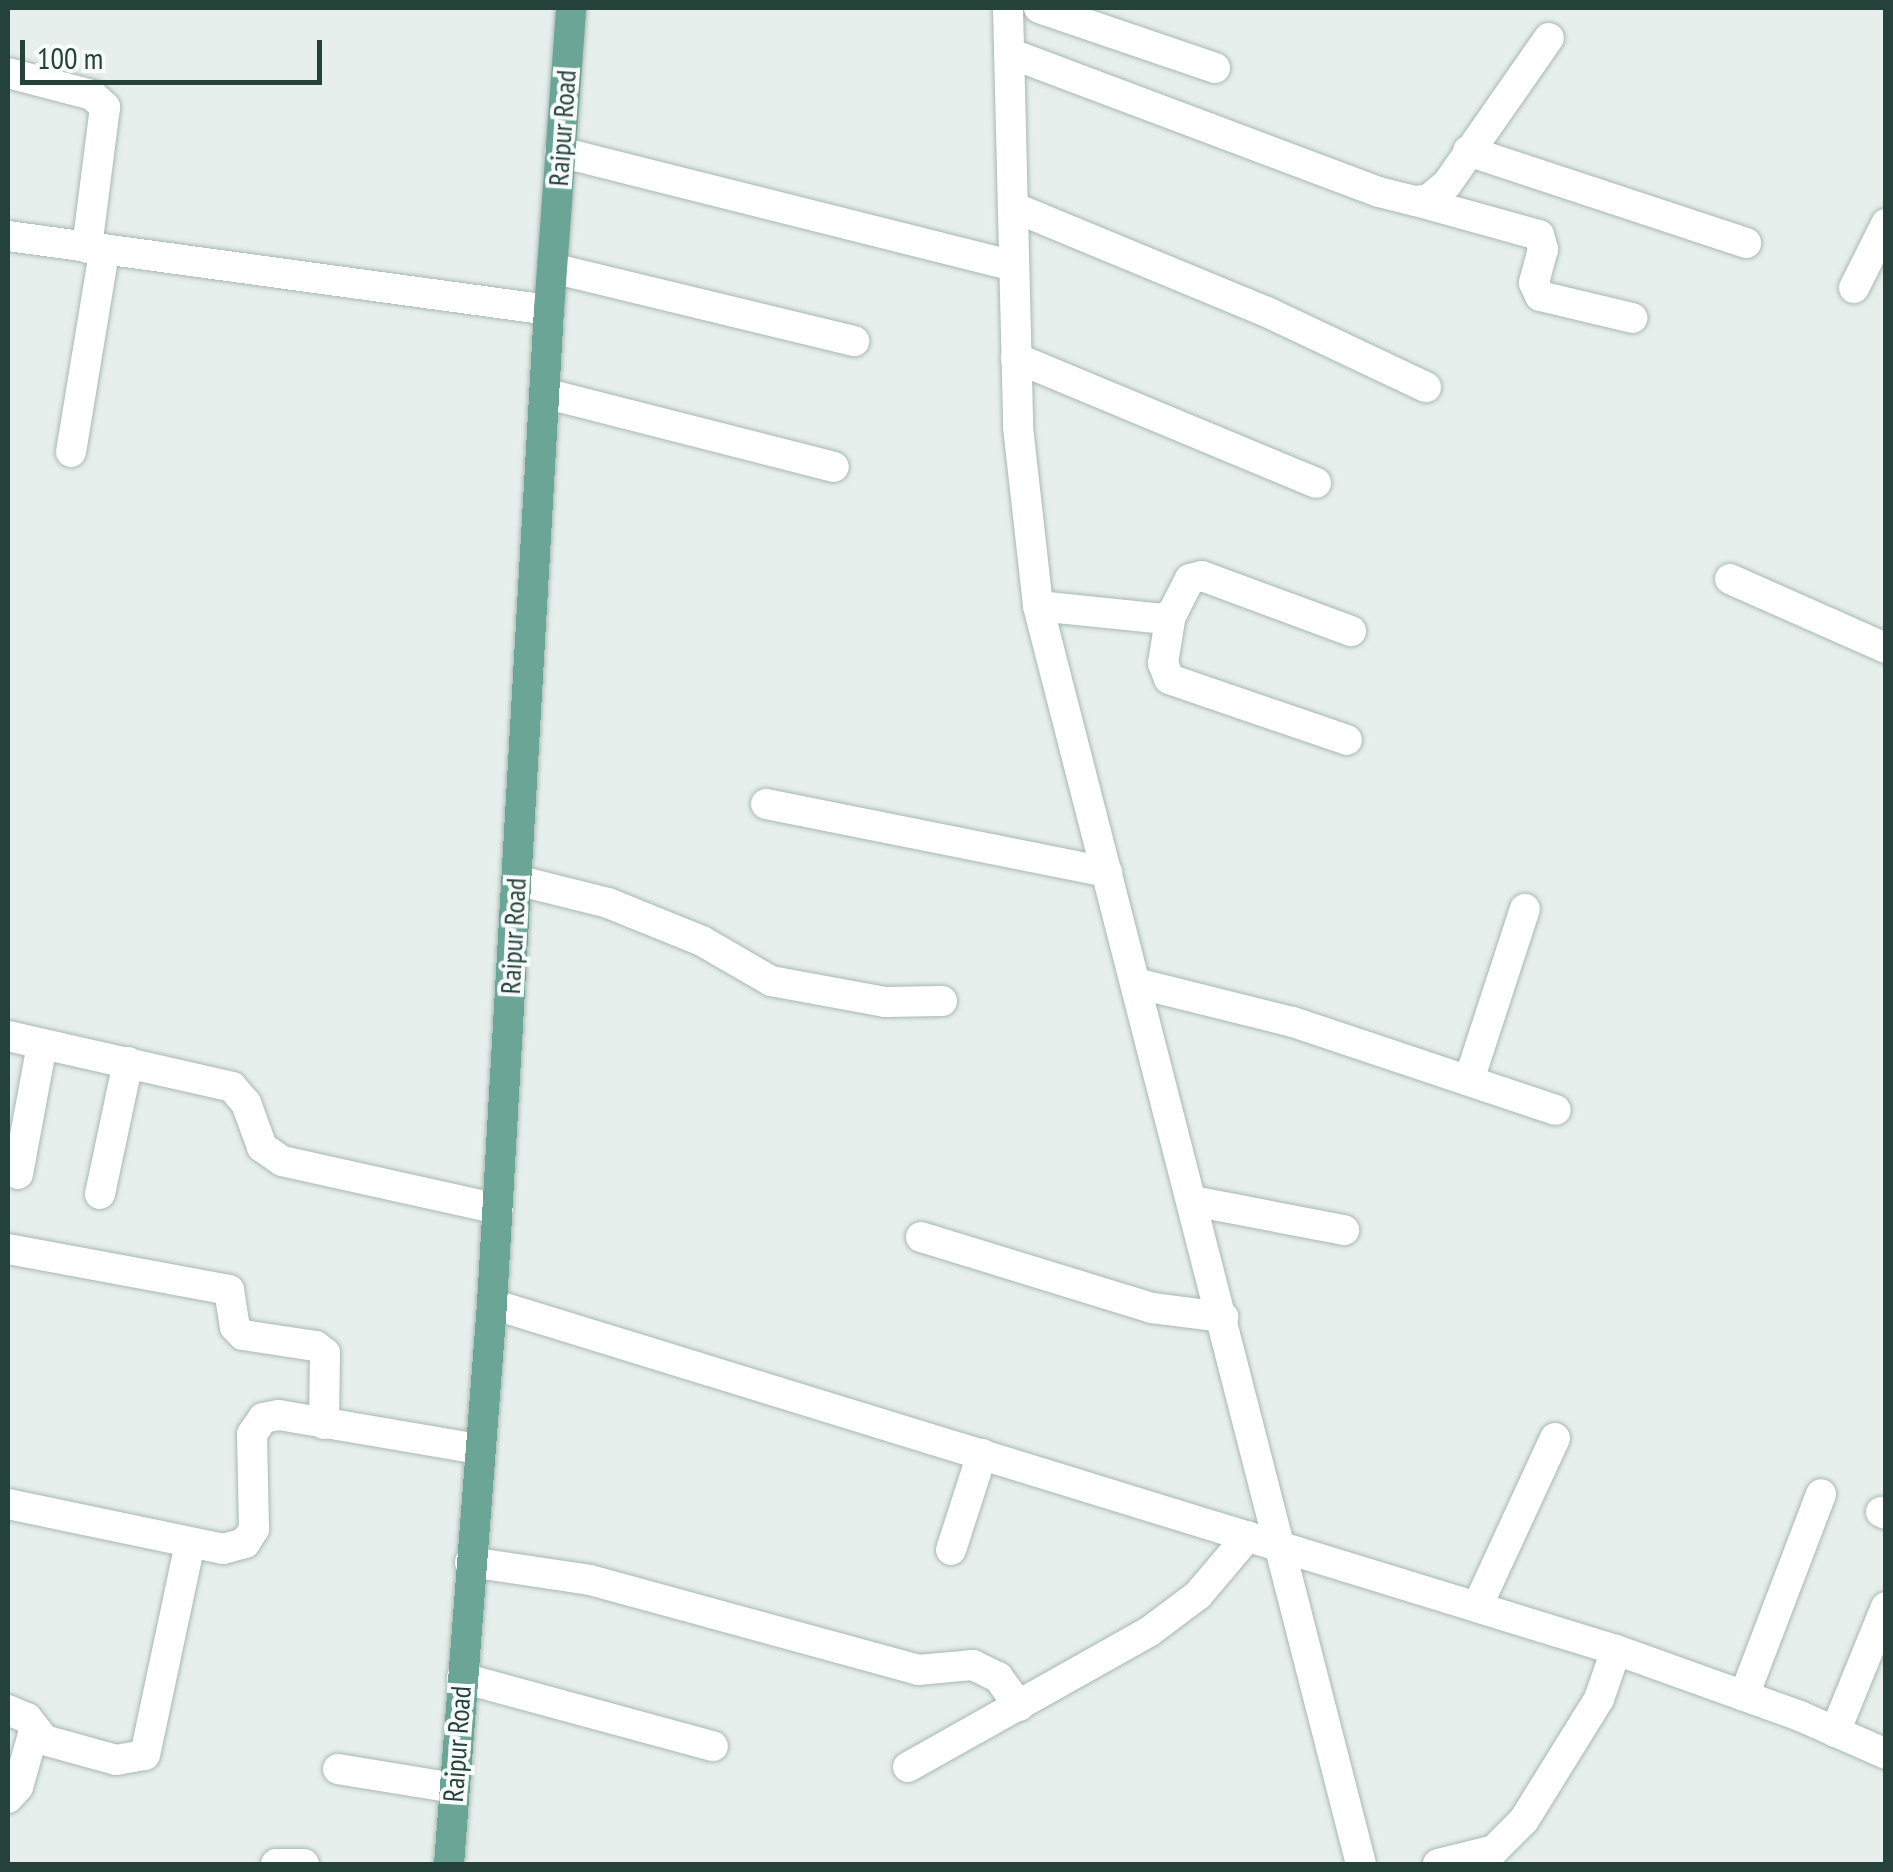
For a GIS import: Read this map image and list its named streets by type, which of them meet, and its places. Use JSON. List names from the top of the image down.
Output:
{
  "streets": {
    "main road": ["Raipur Road"]
  },
  "scale_bar": "100 m"
}
